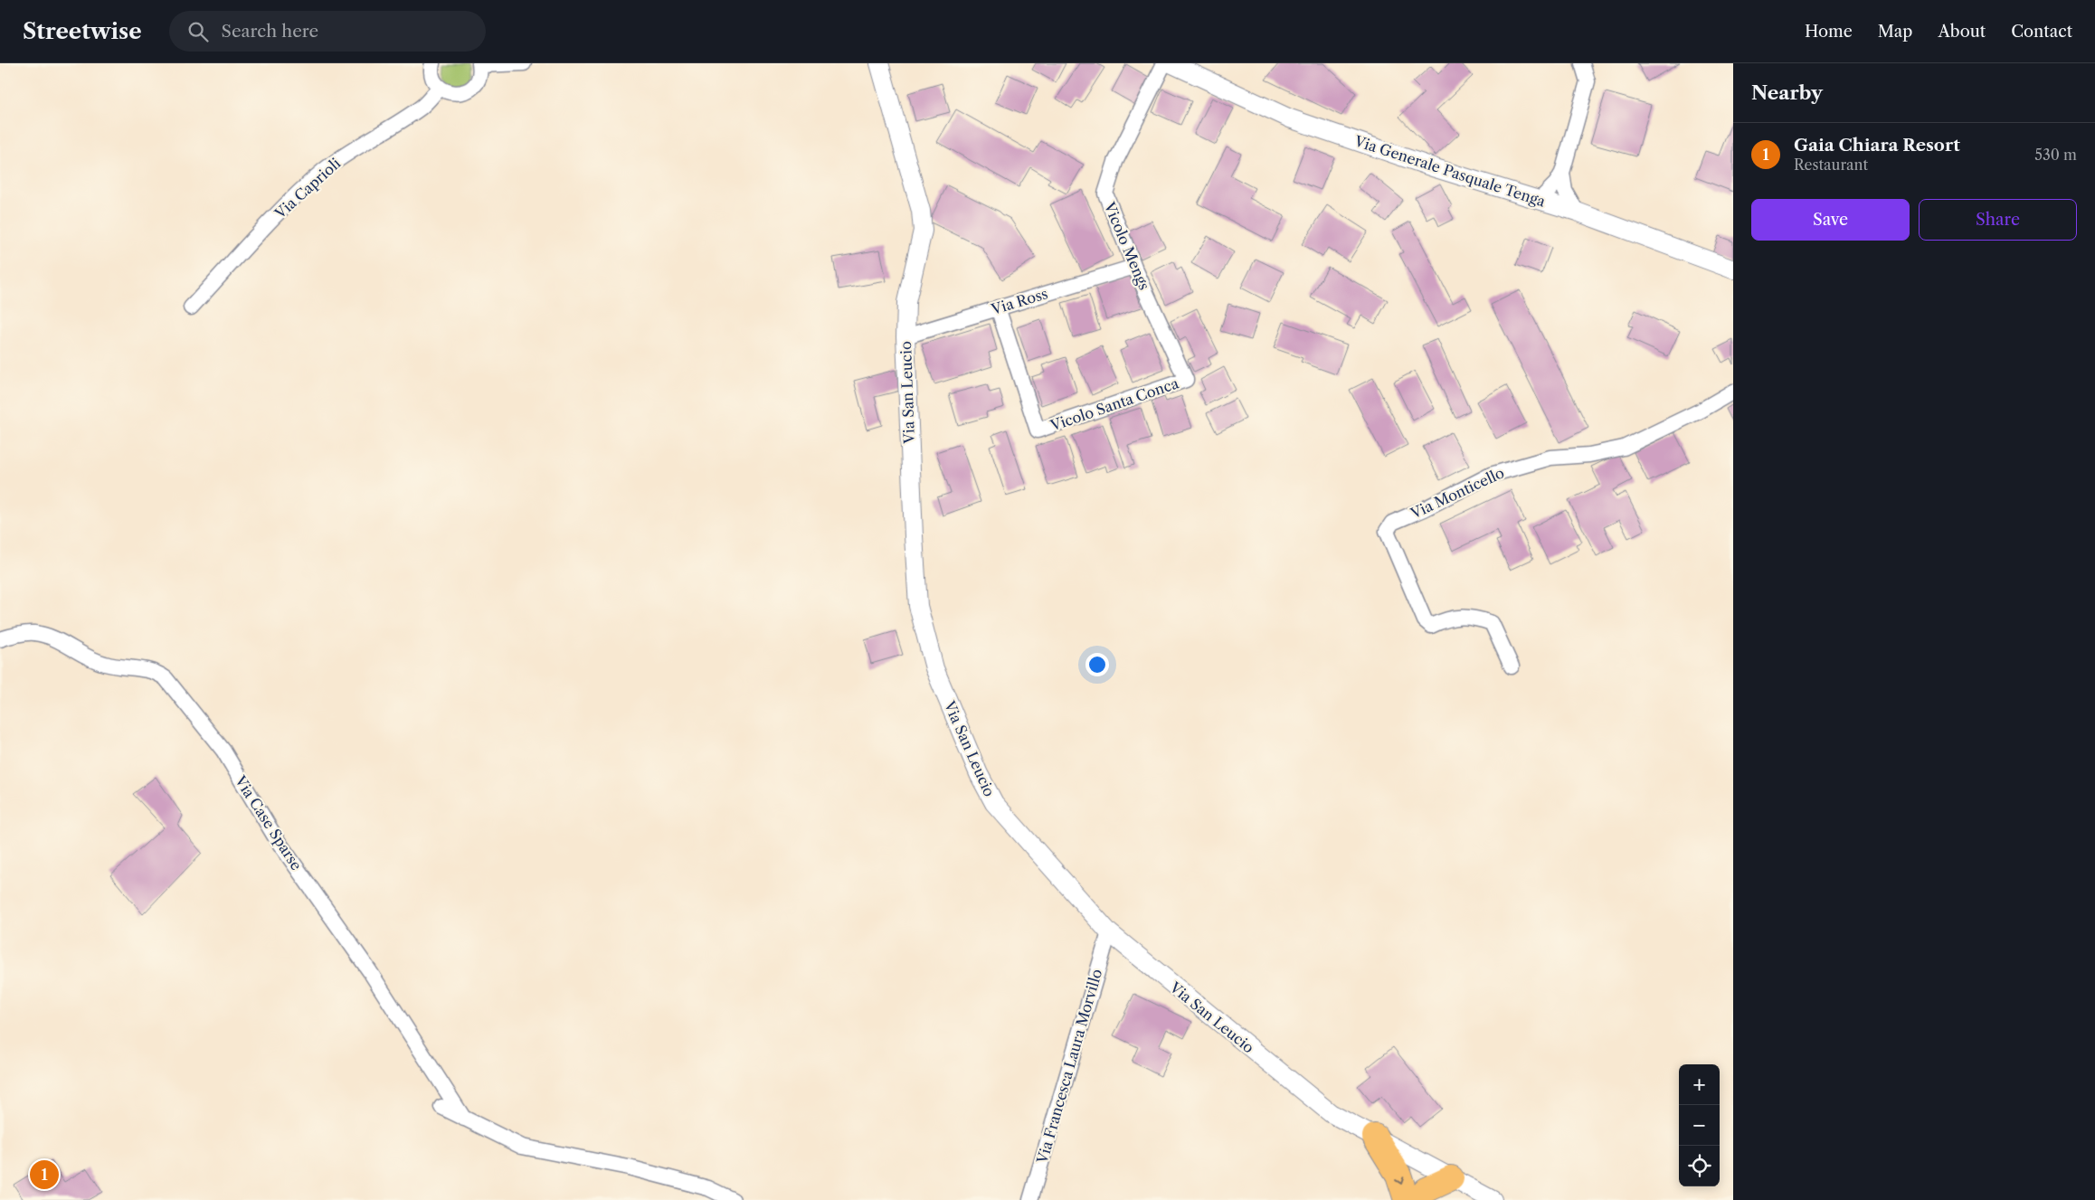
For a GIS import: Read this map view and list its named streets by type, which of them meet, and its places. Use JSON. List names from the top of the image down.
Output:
{
  "streets": {
    "street": [
      "Via Generale Pasquale Tenga",
      "Via Caprioli",
      "Vicolo Mengs",
      "Via Ross",
      "Via San Leucio",
      "Vicolo Santa Conca",
      "Via Monticello",
      "Via Case Sparse",
      "Via Francesca Laura Morvillo"
    ]
  },
  "crossings": [
    ["Vicolo Mengs", "Via Ross"],
    ["Vicolo Mengs", "Vicolo Santa Conca"],
    ["Via Ross", "Via San Leucio"],
    ["Via Ross", "Vicolo Santa Conca"],
    ["Via San Leucio", "Via Francesca Laura Morvillo"]
  ],
  "page": {
    "header": "Streetwise",
    "search": "Search here",
    "nav": [
      "Home",
      "Map",
      "About",
      "Contact"
    ],
    "heading": "Nearby",
    "list": [
      {
        "mark": "1",
        "name": "Gaia Chiara Resort",
        "note": "Restaurant",
        "value": "530 m"
      }
    ],
    "buttons": ["Save", "Share"],
    "map_buttons": ["+", "−"],
    "pins": "1"
  }
}
